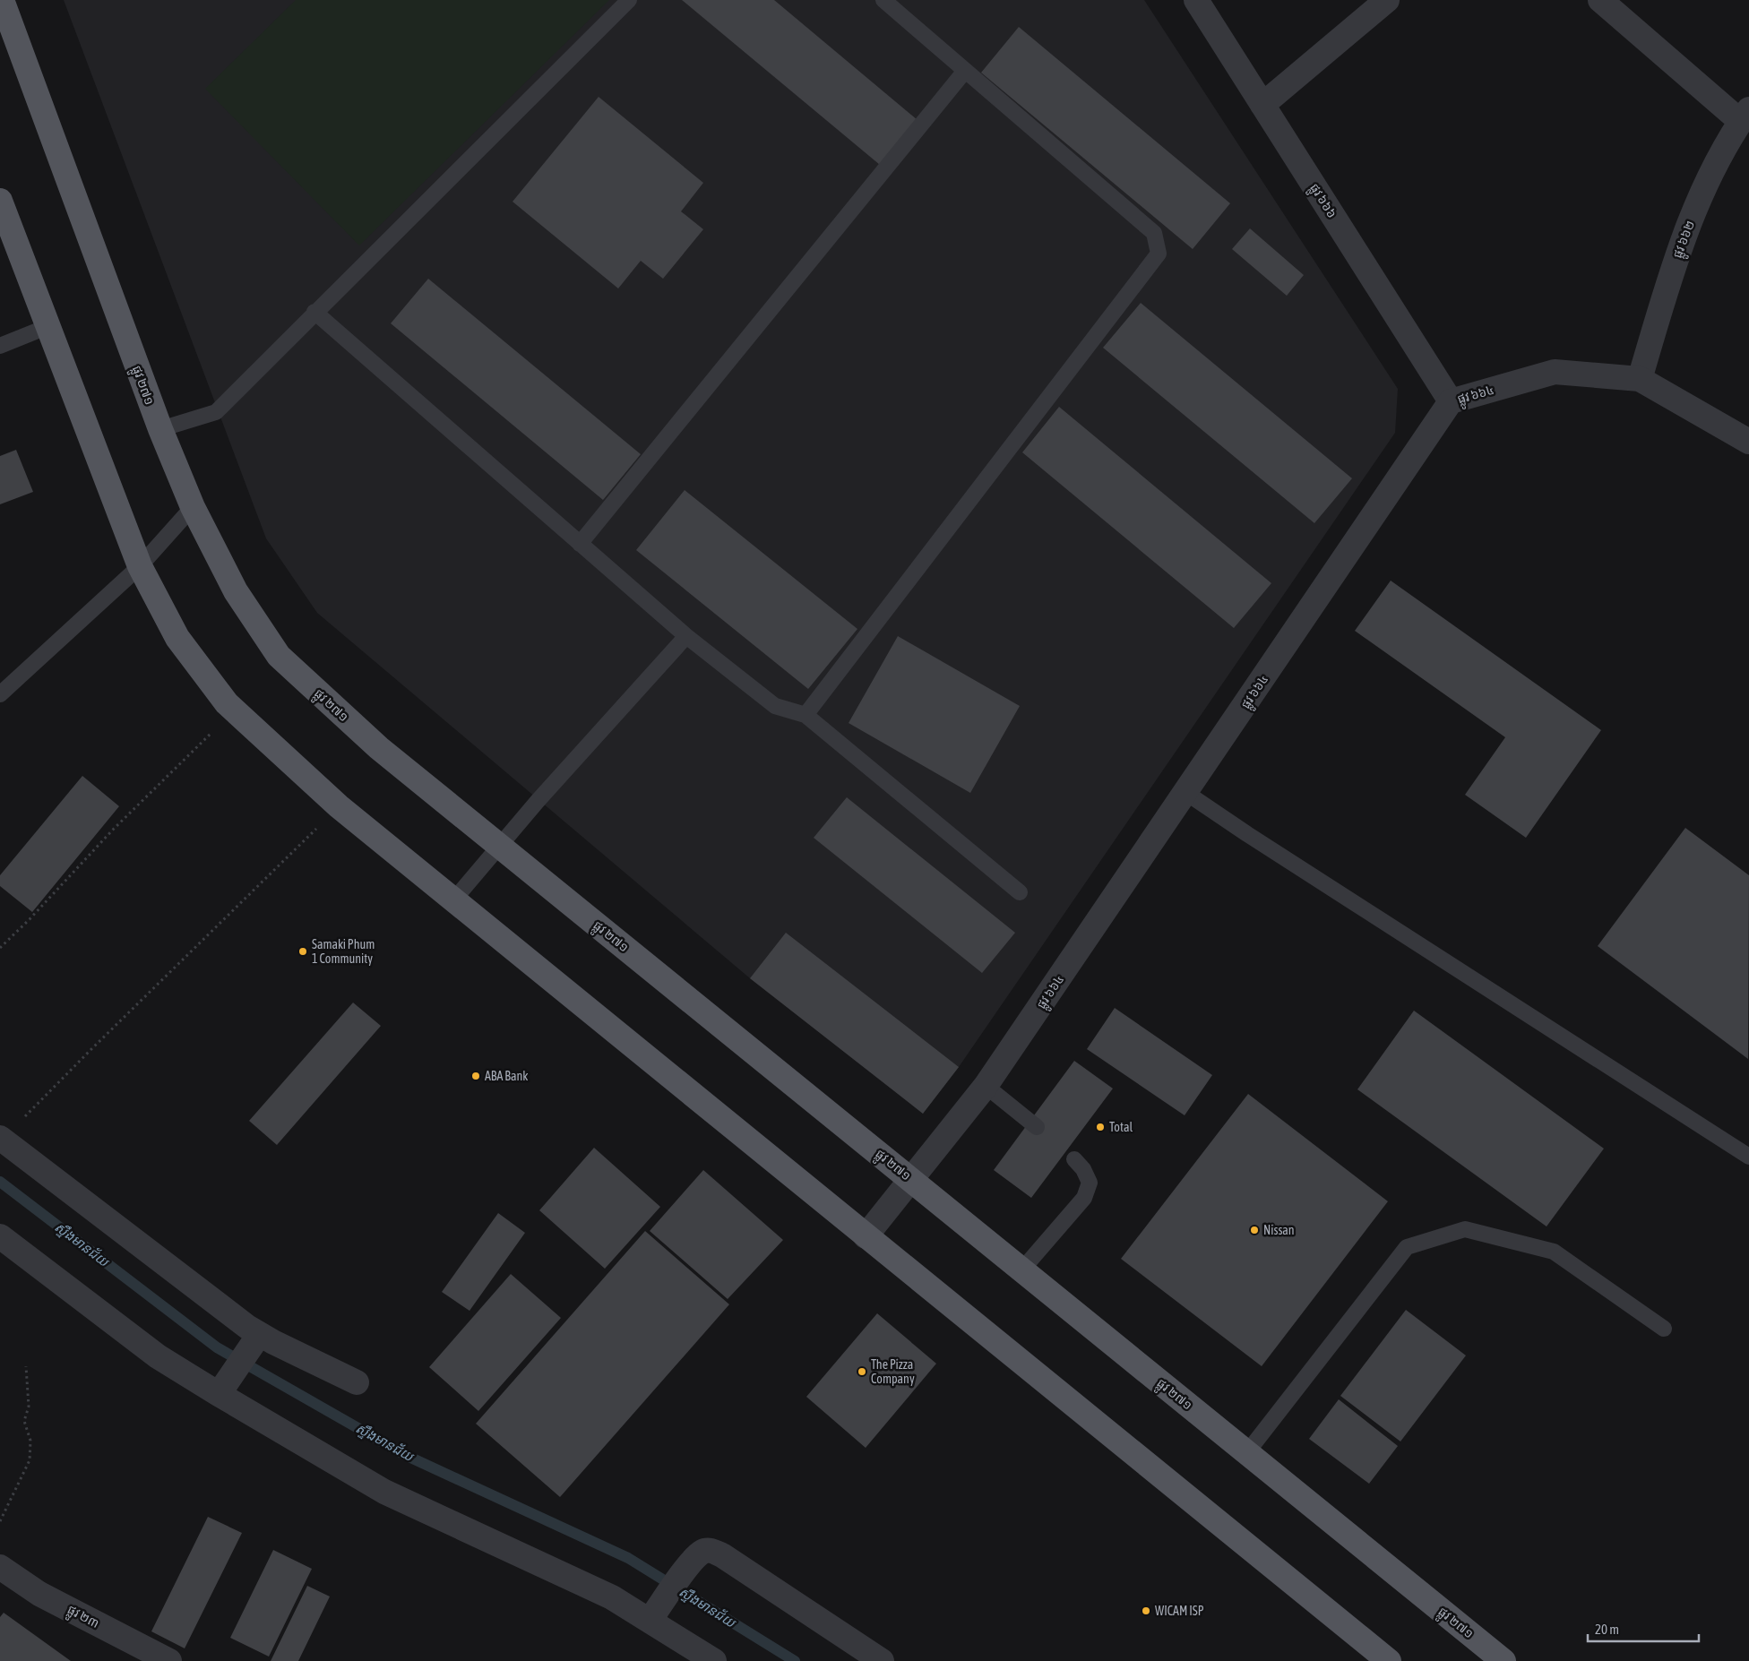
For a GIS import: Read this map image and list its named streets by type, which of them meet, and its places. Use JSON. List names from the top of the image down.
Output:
{
  "streets": {
    "main road": ["ផ្លូវ ២៧១"],
    "street": [
      "ផ្លូវ ៦៦៦",
      "ផ្លូវ ៦៦២",
      "ផ្លូវ ៦៦៤",
      "ផ្លូវ ២៣"
    ]
  },
  "crossings": [
    ["ផ្លូវ ៦៦៦", "ផ្លូវ ៦៦៤"],
    ["ផ្លូវ ៦៦២", "ផ្លូវ ៦៦៤"],
    ["ផ្លូវ ២៧១", "ផ្លូវ ៦៦៤"]
  ],
  "water": ["ស្ទឹងមានជ័យ"],
  "places": [
    "Samaki Phum 1 Community",
    "ABA Bank",
    "Total",
    "Nissan",
    "The Pizza Company",
    "WICAM ISP"
  ],
  "scale_bar": "20 m"
}
